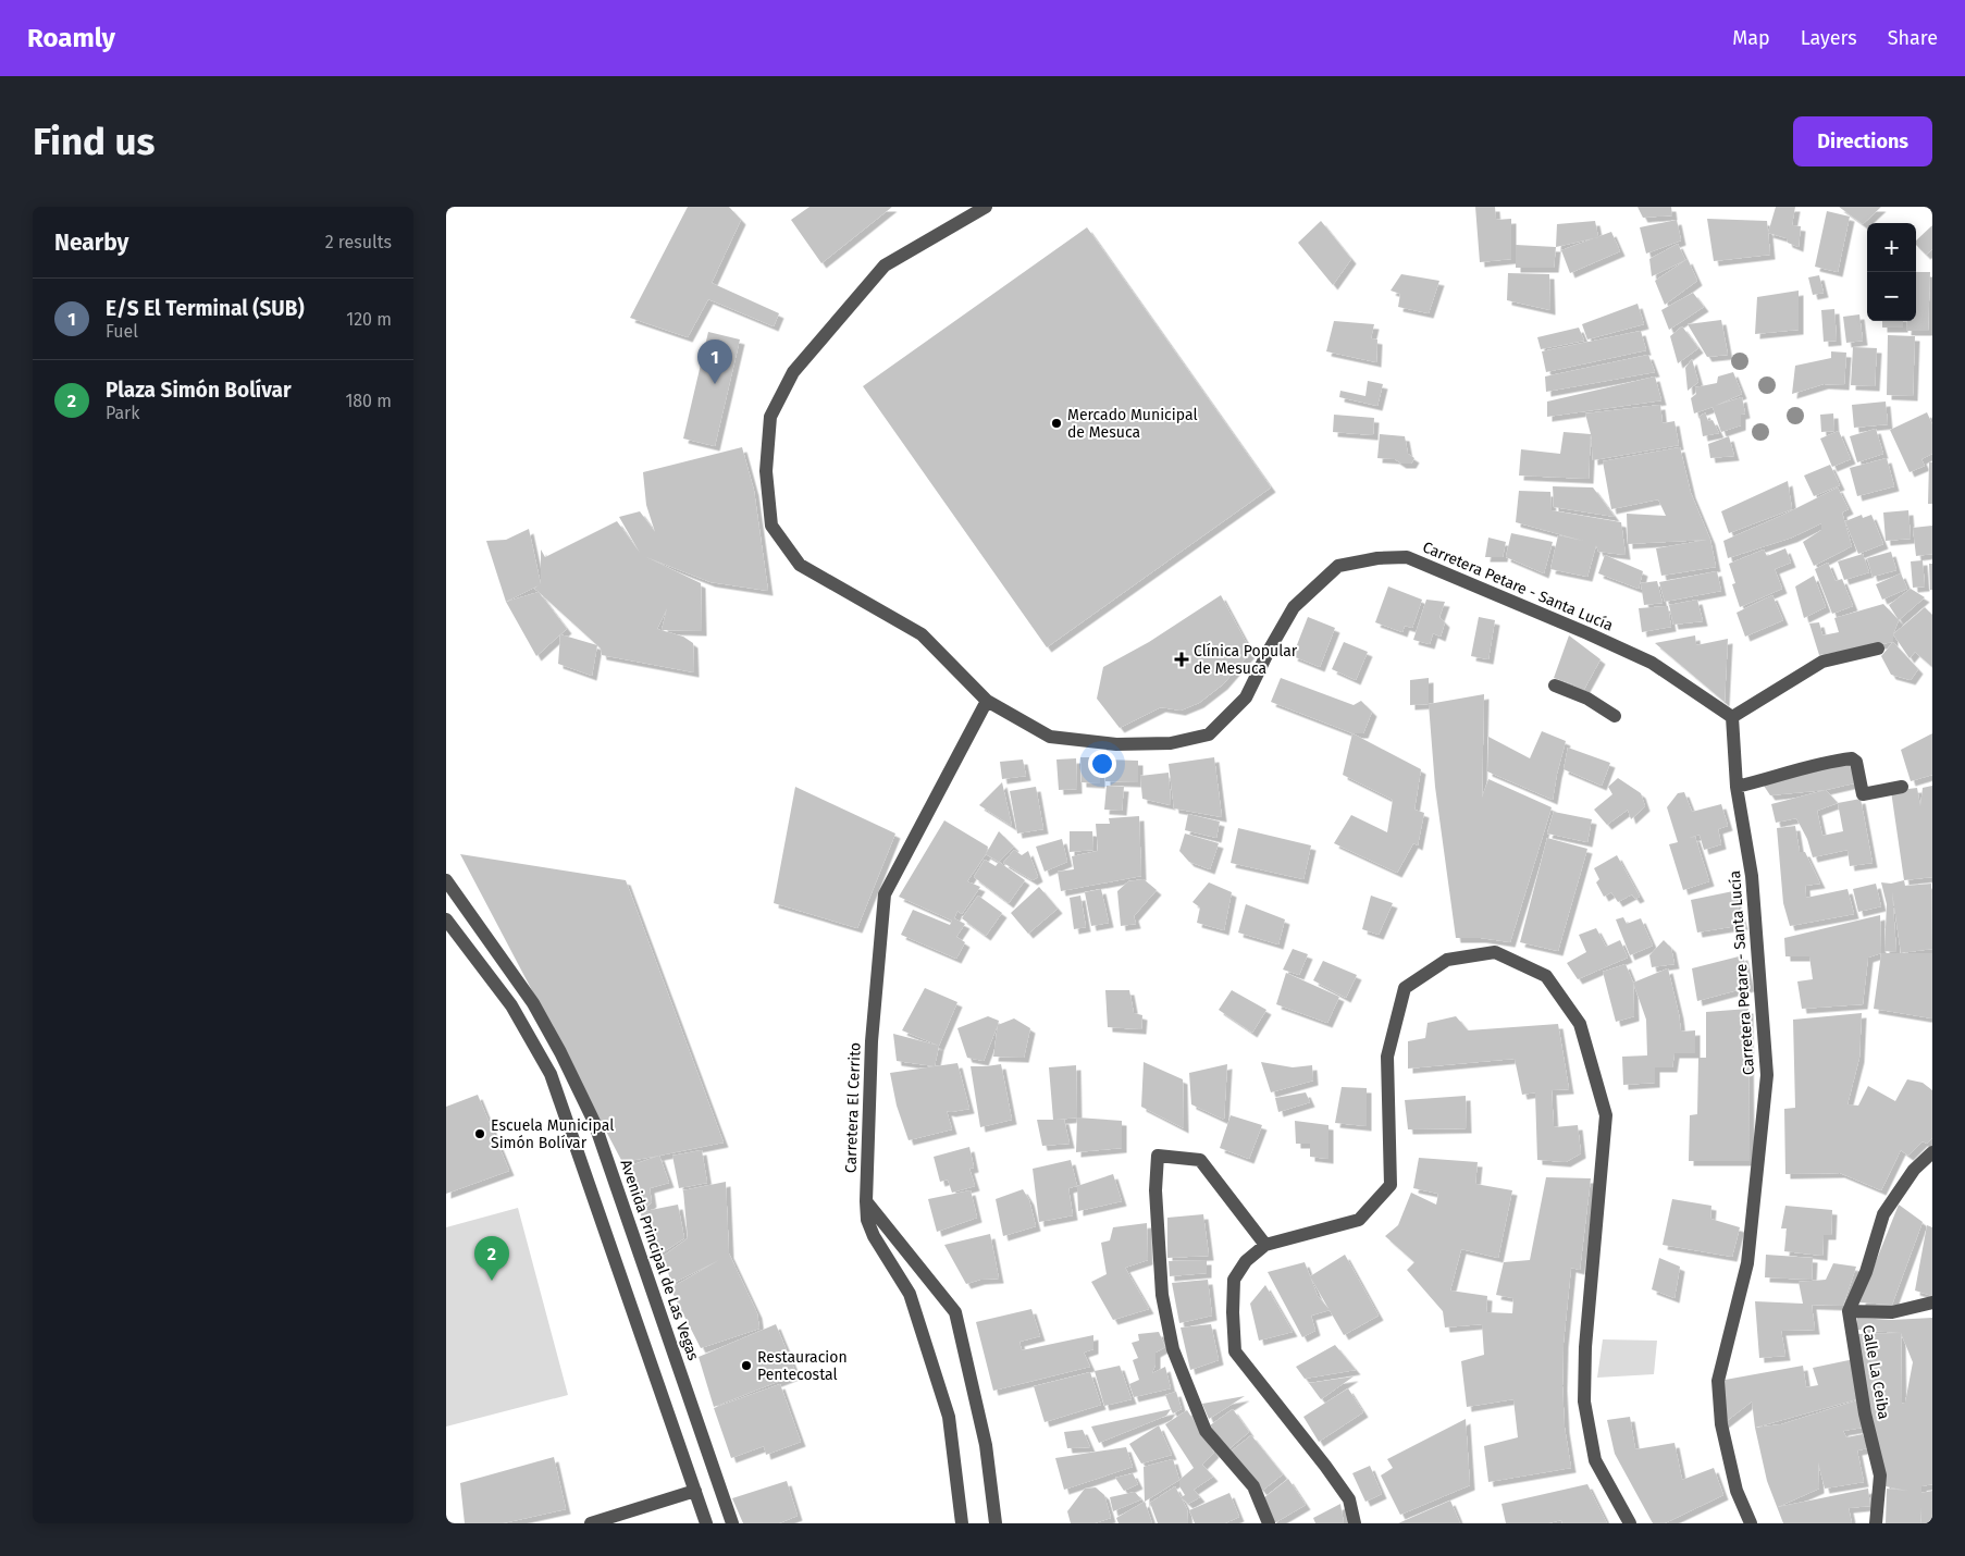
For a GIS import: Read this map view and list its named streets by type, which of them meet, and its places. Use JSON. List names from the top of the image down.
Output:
{
  "streets": {
    "street": [
      "Carretera Petare - Santa Lucía",
      "Carretera El Cerrito",
      "Avenida Principal de Las Vegas",
      "Calle La Ceiba"
    ]
  },
  "crossings": [
    ["Carretera Petare - Santa Lucía", "Carretera El Cerrito"]
  ],
  "places": {
    "other": ["Mercado Municipal de Mesuca", "Escuela Municipal Simón Bolívar", "Restauracion Pentecostal"],
    "health": ["Clínica Popular de Mesuca"]
  },
  "page": {
    "header": "Roamly",
    "nav": ["Map", "Layers", "Share"],
    "buttons": "Directions",
    "title": "Find us",
    "heading": ["Nearby", "2 results"],
    "map_buttons": ["+", "−"],
    "list": [
      {
        "mark": "1",
        "name": "E/S El Terminal (SUB)",
        "note": "Fuel",
        "value": "120 m"
      },
      {
        "mark": "2",
        "name": "Plaza Simón Bolívar",
        "note": "Park",
        "value": "180 m"
      }
    ],
    "pins": ["1", "2"]
  }
}
